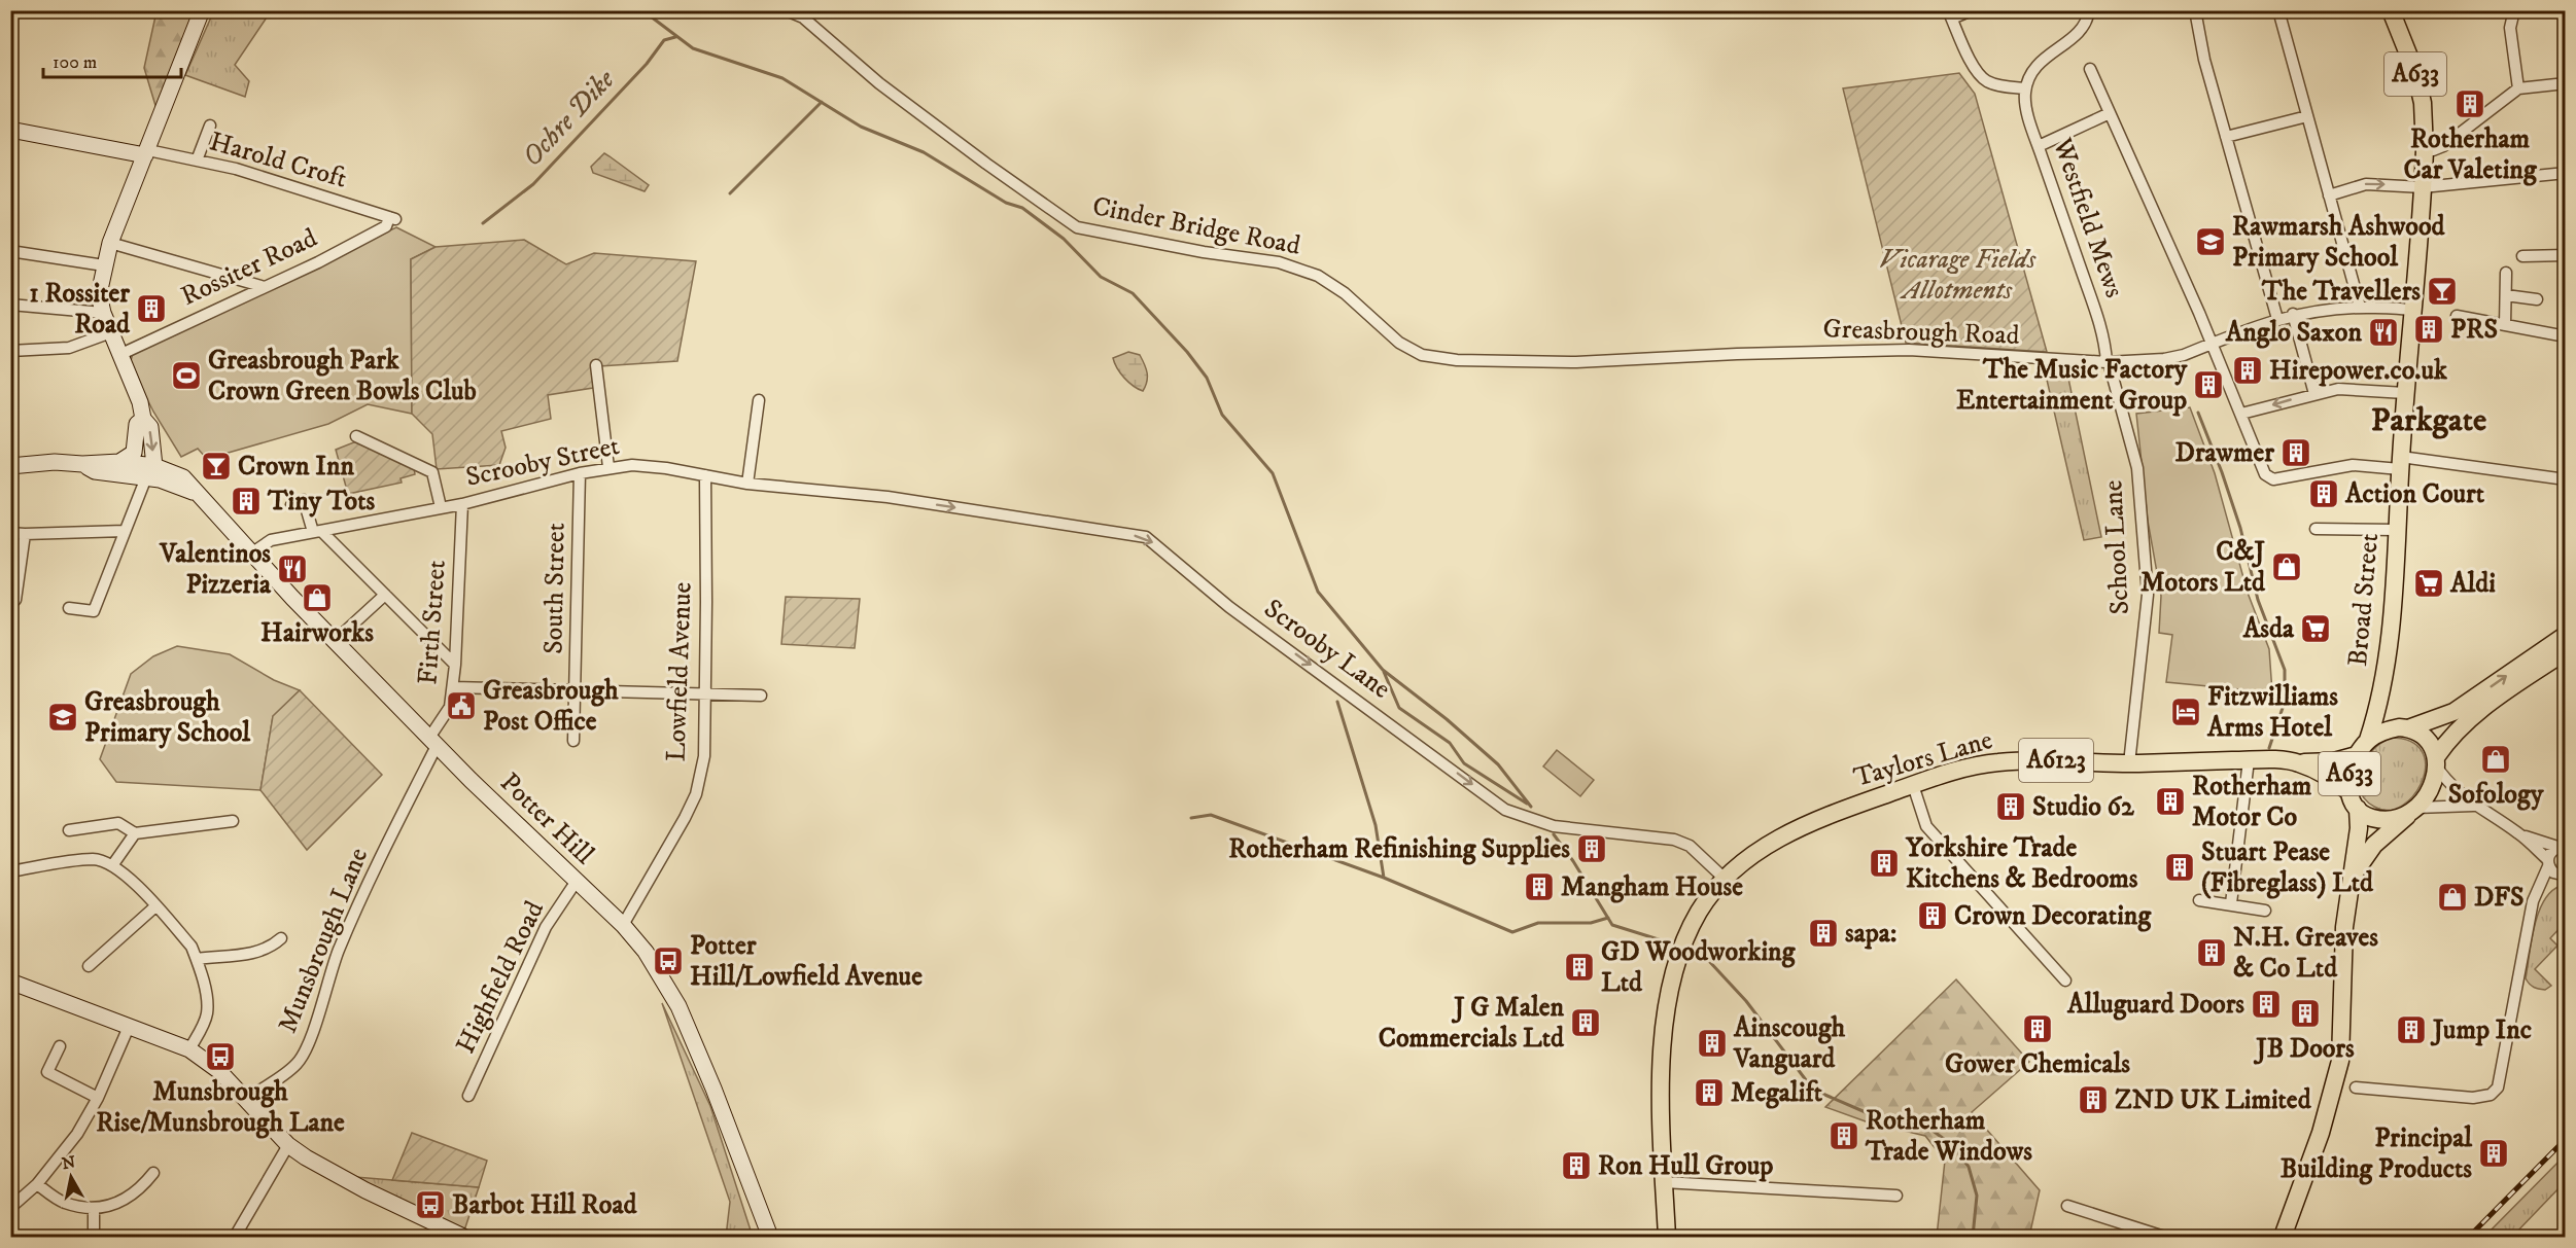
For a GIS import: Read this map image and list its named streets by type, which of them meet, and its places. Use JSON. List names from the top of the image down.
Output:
{
  "streets": {
    "main road": [
      "A633",
      "Broad Street",
      "Taylors Lane",
      "A6123",
      "Potter Hill"
    ],
    "street": [
      "Harold Croft",
      "Westfield Mews",
      "Cinder Bridge Road",
      "Rossiter Road",
      "Greasbrough Road",
      "Scrooby Street",
      "School Lane",
      "South Street",
      "Firth Street",
      "Scrooby Lane",
      "Lowfield Avenue",
      "Munsbrough Lane",
      "Highfield Road"
    ]
  },
  "crossings": [
    ["A633", "Broad Street"],
    ["A633", "Taylors Lane"],
    ["Harold Croft", "Rossiter Road"],
    ["Westfield Mews", "Greasbrough Road"],
    ["Westfield Mews", "School Lane"],
    ["Cinder Bridge Road", "Greasbrough Road"],
    ["Greasbrough Road", "School Lane"],
    ["Greasbrough Road", "Broad Street"],
    ["Scrooby Street", "South Street"],
    ["Scrooby Street", "Firth Street"],
    ["Scrooby Street", "Scrooby Lane"],
    ["Scrooby Street", "Lowfield Avenue"],
    ["Scrooby Street", "Potter Hill"],
    ["School Lane", "Taylors Lane"],
    ["Broad Street", "Taylors Lane"],
    ["Firth Street", "Potter Hill"],
    ["Firth Street", "Munsbrough Lane"],
    ["Scrooby Lane", "Taylors Lane"],
    ["Scrooby Lane", "A6123"],
    ["Lowfield Avenue", "Potter Hill"],
    ["Taylors Lane", "A6123"],
    ["Potter Hill", "Munsbrough Lane"],
    ["Potter Hill", "Highfield Road"]
  ],
  "one_way": ["Scrooby Lane"],
  "districts": ["Parkgate"],
  "water": ["Ochre Dike"],
  "parks": ["Vicarage Fields Allotments"],
  "places": {
    "building": [
      "Rotherham Car Valeting",
      "1 Rossiter Road",
      "PRS",
      "Hirepower.co.uk",
      "The Music Factory Entertainment Group",
      "Drawmer",
      "Action Court",
      "Tiny Tots",
      "Rotherham Motor Co",
      "Studio 62",
      "Rotherham Refinishing Supplies",
      "Yorkshire Trade Kitchens & Bedrooms",
      "Stuart Pease (Fibreglass) Ltd",
      "Mangham House",
      "Crown Decorating",
      "sapa:",
      "N.H. Greaves & Co Ltd",
      "GD Woodworking Ltd",
      "Alluguard Doors",
      "JB Doors",
      "J G Malen Commercials Ltd",
      "Gower Chemicals",
      "Jump Inc",
      "Ainscough Vanguard",
      "Megalift",
      "ZND UK Limited",
      "Rotherham Trade Windows",
      "Principal Building Products",
      "Ron Hull Group"
    ],
    "school or university": ["Rawmarsh Ashwood Primary School", "Greasbrough Primary School"],
    "bar": ["The Travellers", "Crown Inn"],
    "restaurant": ["Anglo Saxon", "Valentinos Pizzeria"],
    "sports": ["Greasbrough Park Crown Green Bowls Club"],
    "shop": [
      "C&J Motors Ltd",
      "Hairworks",
      "Sofology",
      "DFS"
    ],
    "supermarket": ["Aldi", "Asda"],
    "public building": ["Greasbrough Post Office"],
    "hotel": ["Fitzwilliams Arms Hotel"],
    "bus stop": ["Potter Hill/Lowfield Avenue", "Munsbrough Rise/Munsbrough Lane", "Barbot Hill Road"]
  },
  "scale_bar": "100 m",
  "north": "top"
}
